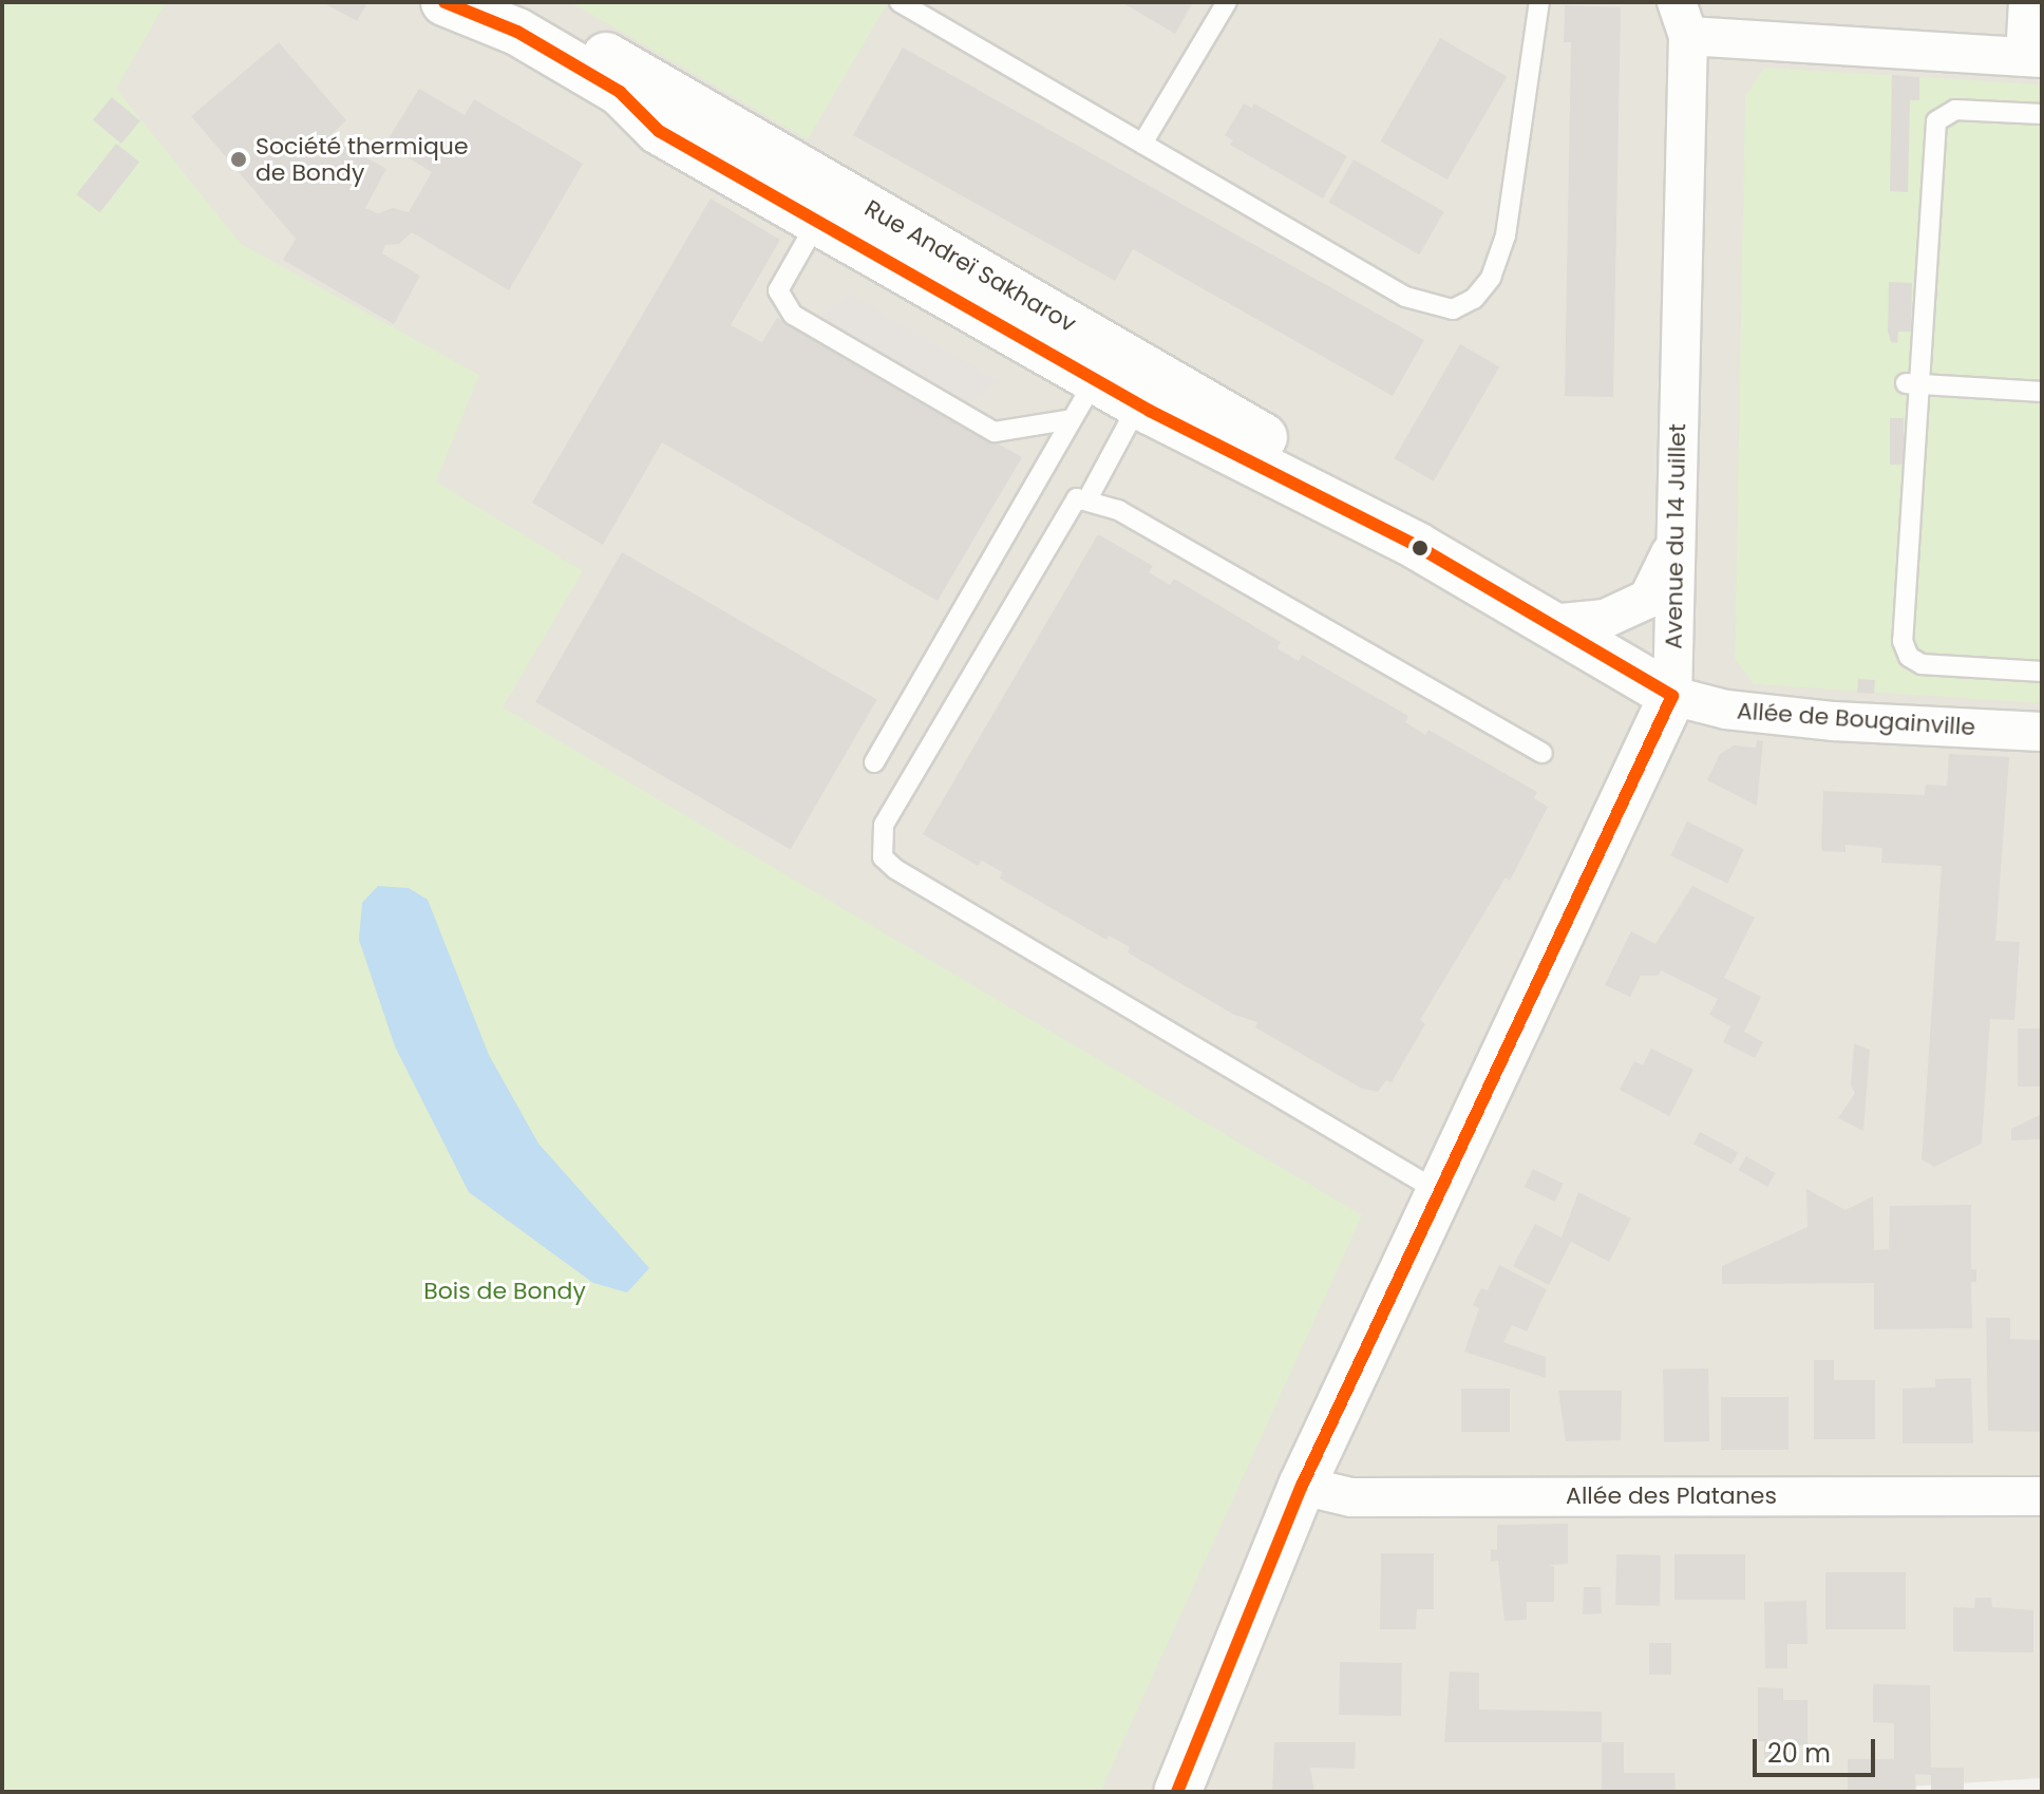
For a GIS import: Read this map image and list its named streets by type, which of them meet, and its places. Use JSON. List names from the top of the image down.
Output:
{
  "streets": {
    "street": [
      "Rue Andreï Sakharov",
      "Avenue du 14 Juillet",
      "Allée de Bougainville",
      "Allée des Platanes"
    ]
  },
  "crossings": [
    ["Rue Andreï Sakharov", "Avenue du 14 Juillet"],
    ["Rue Andreï Sakharov", "Allée de Bougainville"],
    ["Avenue du 14 Juillet", "Allée de Bougainville"],
    ["Avenue du 14 Juillet", "Allée des Platanes"]
  ],
  "parks": ["Bois de Bondy"],
  "places": ["Société thermique de Bondy"],
  "scale_bar": "20 m"
}
